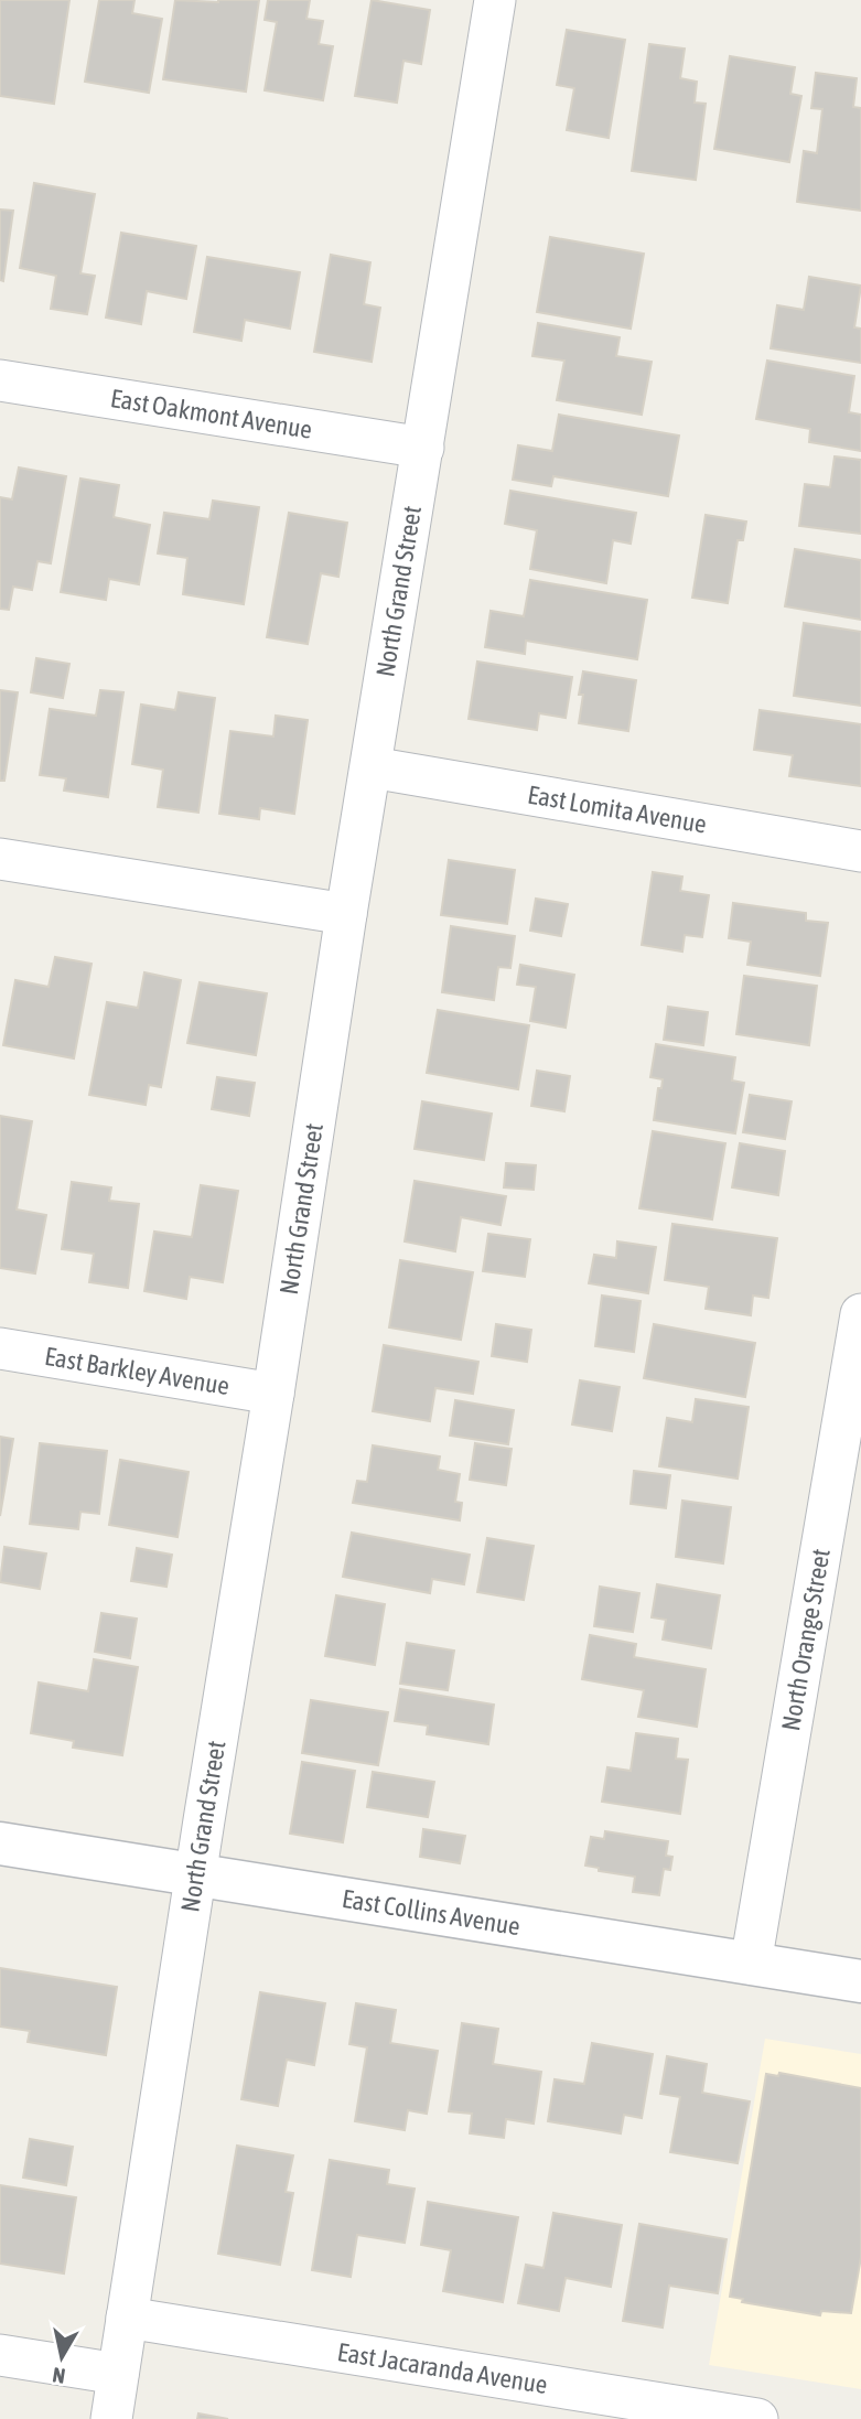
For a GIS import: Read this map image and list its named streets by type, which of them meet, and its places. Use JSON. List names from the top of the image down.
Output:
{
  "streets": {
    "street": [
      "East Oakmont Avenue",
      "North Grand Street",
      "East Lomita Avenue",
      "East Barkley Avenue",
      "North Orange Street",
      "East Collins Avenue",
      "East Jacaranda Avenue"
    ]
  },
  "crossings": [
    ["East Oakmont Avenue", "North Grand Street"],
    ["North Grand Street", "East Lomita Avenue"],
    ["North Grand Street", "East Barkley Avenue"],
    ["North Grand Street", "East Collins Avenue"],
    ["North Grand Street", "East Jacaranda Avenue"],
    ["North Orange Street", "East Collins Avenue"]
  ],
  "north": "bottom"
}
